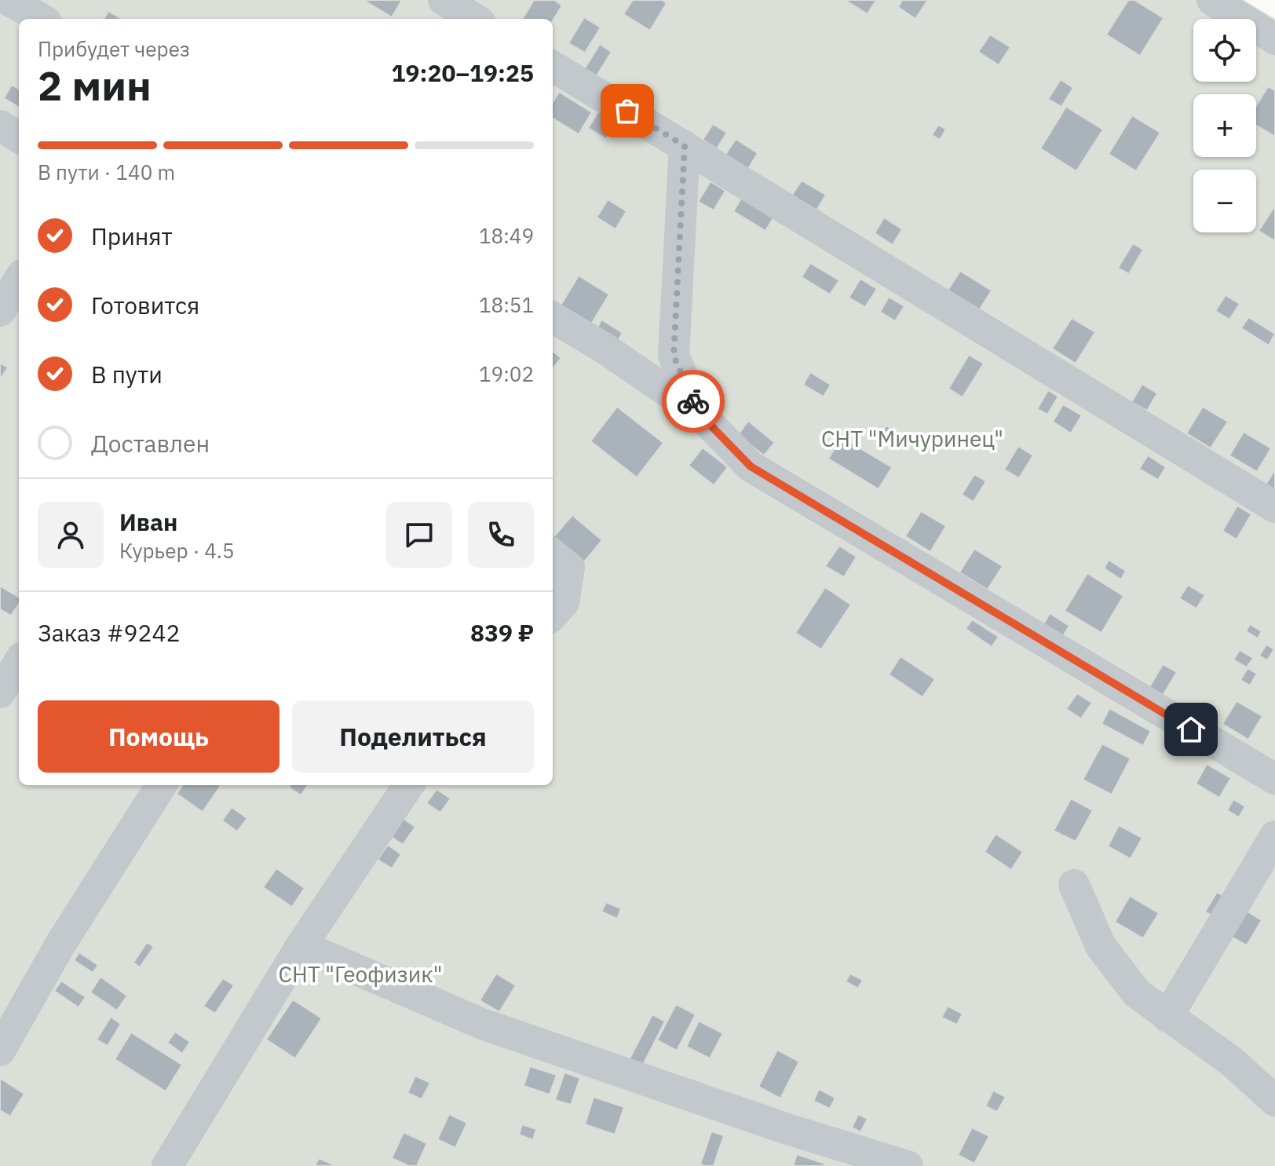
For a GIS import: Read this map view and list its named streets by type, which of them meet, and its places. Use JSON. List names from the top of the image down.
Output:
{
  "parks": ["СНТ \"Мичуринец\"", "СНТ \"Геофизик\""],
  "page": {
    "map_buttons": ["+", "−"],
    "heading": ["2 мин", "Прибудет через", "19:20–19:25"],
    "panel": [
      "Иван",
      "Курьер · 4.5",
      "Заказ #9242",
      "839 ₽"
    ],
    "bar": "В пути · 140 m",
    "list": [
      ["Принят", "18:49"],
      ["Готовится", "18:51"],
      ["В пути", "19:02"],
      "Доставлен"
    ],
    "buttons": ["Помощь", "Поделиться"]
  }
}
